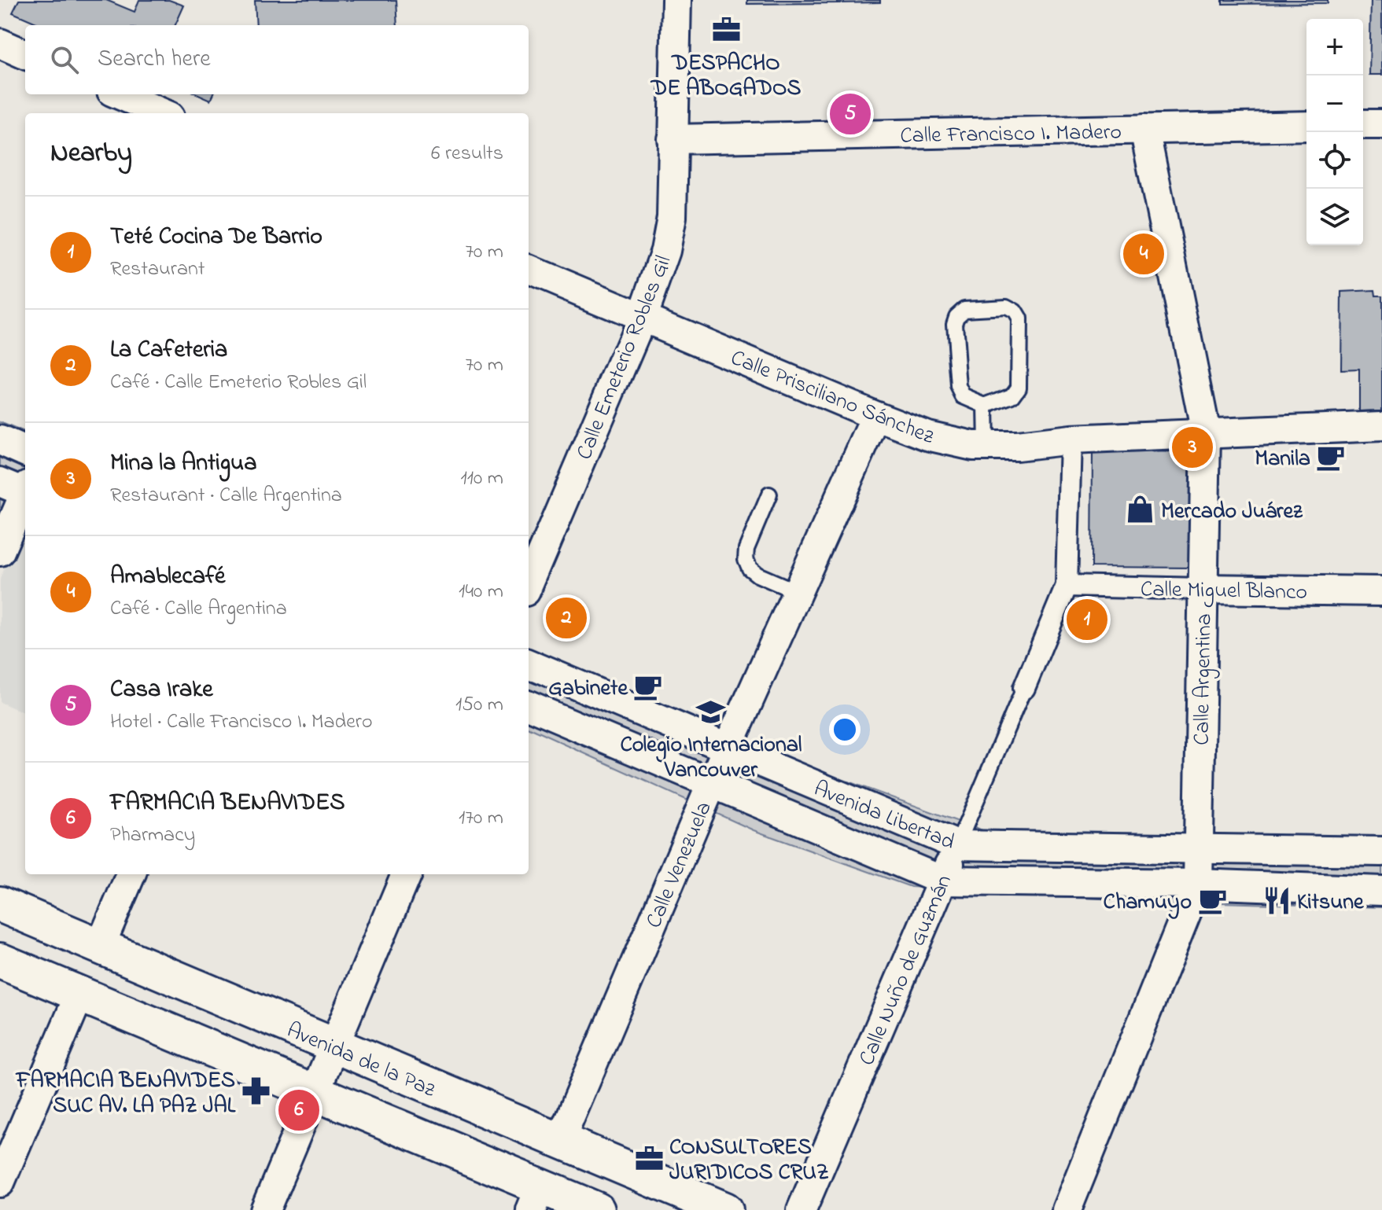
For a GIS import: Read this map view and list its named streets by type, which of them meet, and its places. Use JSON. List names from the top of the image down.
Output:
{
  "streets": {
    "street": [
      "Calle Francisco I. Madero",
      "Calle Emeterio Robles Gil",
      "Calle Prisciliano Sánchez",
      "Calle Miguel Blanco",
      "Calle Argentina",
      "Avenida Libertad",
      "Calle Venezuela",
      "Calle Nuño de Guzmán",
      "Avenida de la Paz"
    ]
  },
  "crossings": [
    ["Calle Francisco I. Madero", "Calle Emeterio Robles Gil"],
    ["Calle Francisco I. Madero", "Calle Argentina"],
    ["Calle Emeterio Robles Gil", "Calle Prisciliano Sánchez"],
    ["Calle Prisciliano Sánchez", "Calle Argentina"],
    ["Calle Prisciliano Sánchez", "Calle Venezuela"],
    ["Calle Prisciliano Sánchez", "Calle Nuño de Guzmán"],
    ["Calle Miguel Blanco", "Calle Argentina"],
    ["Calle Miguel Blanco", "Calle Nuño de Guzmán"],
    ["Calle Argentina", "Avenida Libertad"],
    ["Avenida Libertad", "Calle Venezuela"],
    ["Avenida Libertad", "Calle Nuño de Guzmán"],
    ["Calle Venezuela", "Avenida de la Paz"]
  ],
  "places": {
    "office": ["DESPACHO DE ABOGADOS", "CONSULTORES JURIDICOS CRUZ"],
    "cafe": ["Manila", "Gabinete", "Chamuyo"],
    "shop": ["Mercado Juárez"],
    "school or university": ["Colegio Internacional Vancouver"],
    "restaurant": ["Kitsune"],
    "pharmacy": ["FARMACIA BENAVIDES SUC AV. LA PAZ JAL"]
  },
  "page": {
    "map_buttons": ["+", "−"],
    "search": "Search here",
    "pins": [
      "5",
      "4",
      "3",
      "2",
      "1",
      "6"
    ],
    "heading": ["Nearby", "6 results"],
    "list": [
      {
        "mark": "1",
        "name": "Teté Cocina De Barrio",
        "note": "Restaurant",
        "value": "70 m"
      },
      {
        "mark": "2",
        "name": "La Cafeteria",
        "note": "Café · Calle Emeterio Robles Gil",
        "value": "70 m"
      },
      {
        "mark": "3",
        "name": "Mina la Antigua",
        "note": "Restaurant · Calle Argentina",
        "value": "110 m"
      },
      {
        "mark": "4",
        "name": "Amablecafé",
        "note": "Café · Calle Argentina",
        "value": "140 m"
      },
      {
        "mark": "5",
        "name": "Casa Irake",
        "note": "Hotel · Calle Francisco I. Madero",
        "value": "150 m"
      },
      {
        "mark": "6",
        "name": "FARMACIA BENAVIDES",
        "note": "Pharmacy",
        "value": "170 m"
      }
    ]
  }
}
